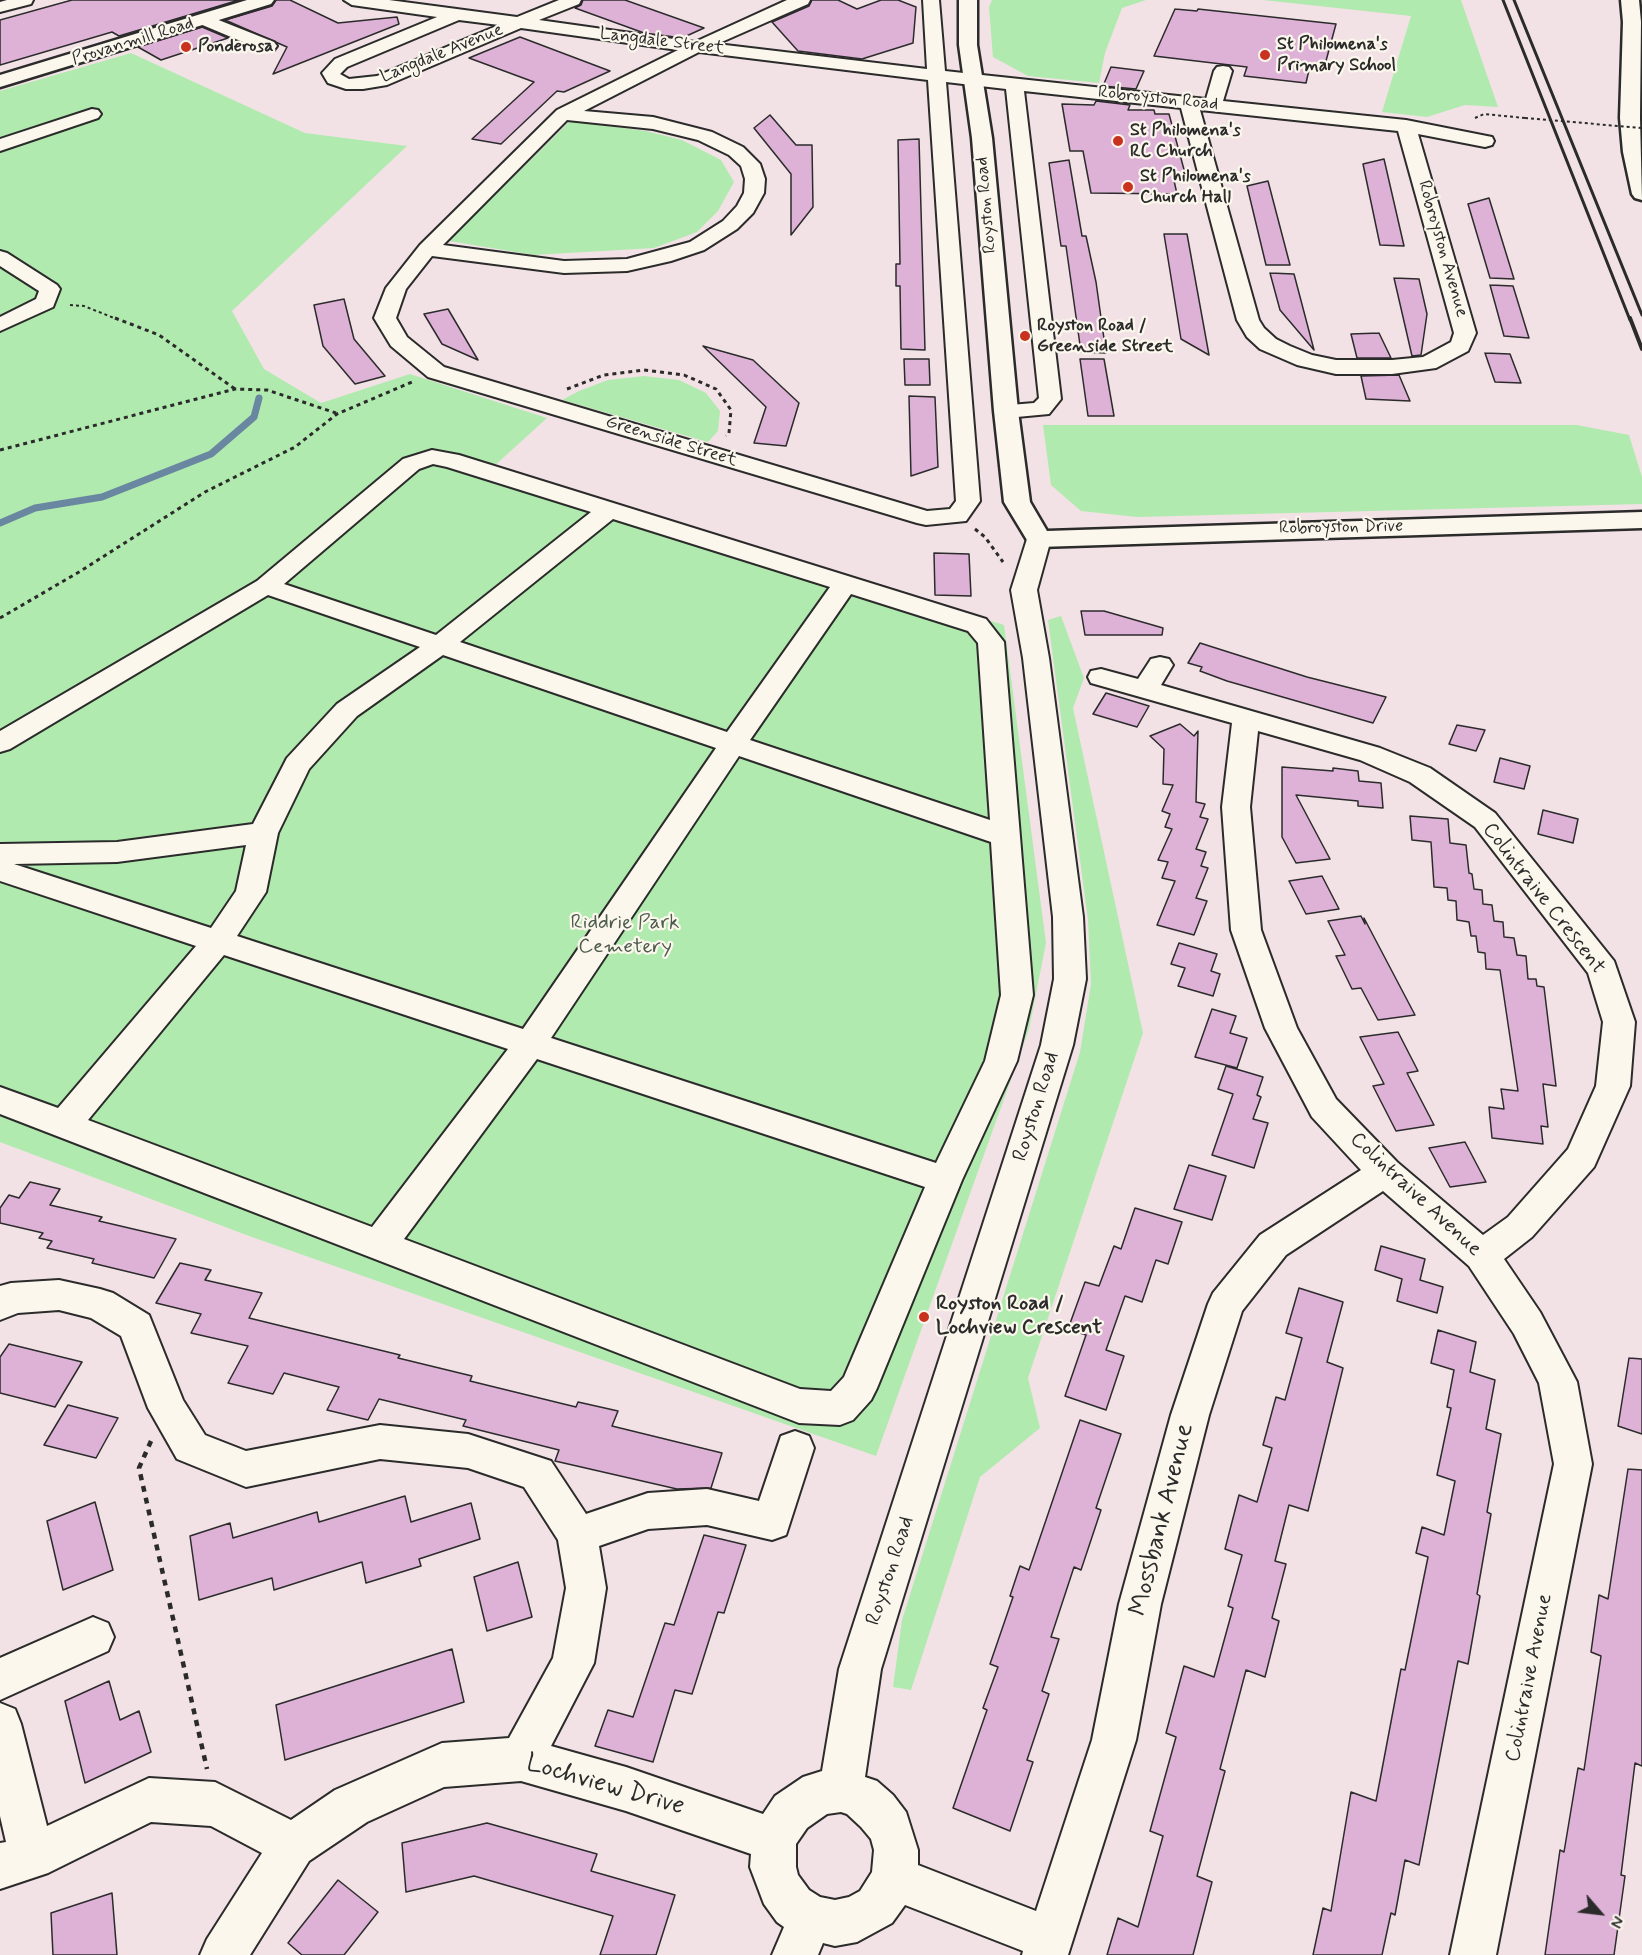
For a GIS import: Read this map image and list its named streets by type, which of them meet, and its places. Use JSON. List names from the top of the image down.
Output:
{
  "streets": {
    "main road": ["Provanmill Road", "Royston Road", "Robroyston Drive"],
    "street": [
      "Langdale Street",
      "Langdale Avenue",
      "Robroyston Road",
      "Robroyston Avenue",
      "Greenside Street",
      "Colintraive Crescent",
      "Colintraive Avenue",
      "Mossbank Avenue",
      "Lochview Drive"
    ]
  },
  "crossings": [
    ["Langdale Street", "Langdale Avenue"],
    ["Langdale Street", "Robroyston Road"],
    ["Langdale Street", "Royston Road"],
    ["Langdale Street", "Greenside Street"],
    ["Robroyston Road", "Royston Road"],
    ["Robroyston Road", "Robroyston Avenue"],
    ["Royston Road", "Robroyston Drive"],
    ["Royston Road", "Mossbank Avenue"],
    ["Royston Road", "Lochview Drive"],
    ["Colintraive Crescent", "Colintraive Avenue"],
    ["Colintraive Avenue", "Mossbank Avenue"],
    ["Mossbank Avenue", "Lochview Drive"]
  ],
  "parks": ["Riddrie Park Cemetery"],
  "places": [
    "Ponderosa",
    "St Philomena's Primary School",
    "St Philomena's RC Church",
    "St Philomena's Church Hall",
    "Royston Road / Greenside Street",
    "Royston Road / Lochview Crescent"
  ],
  "north": "bottom right"
}
